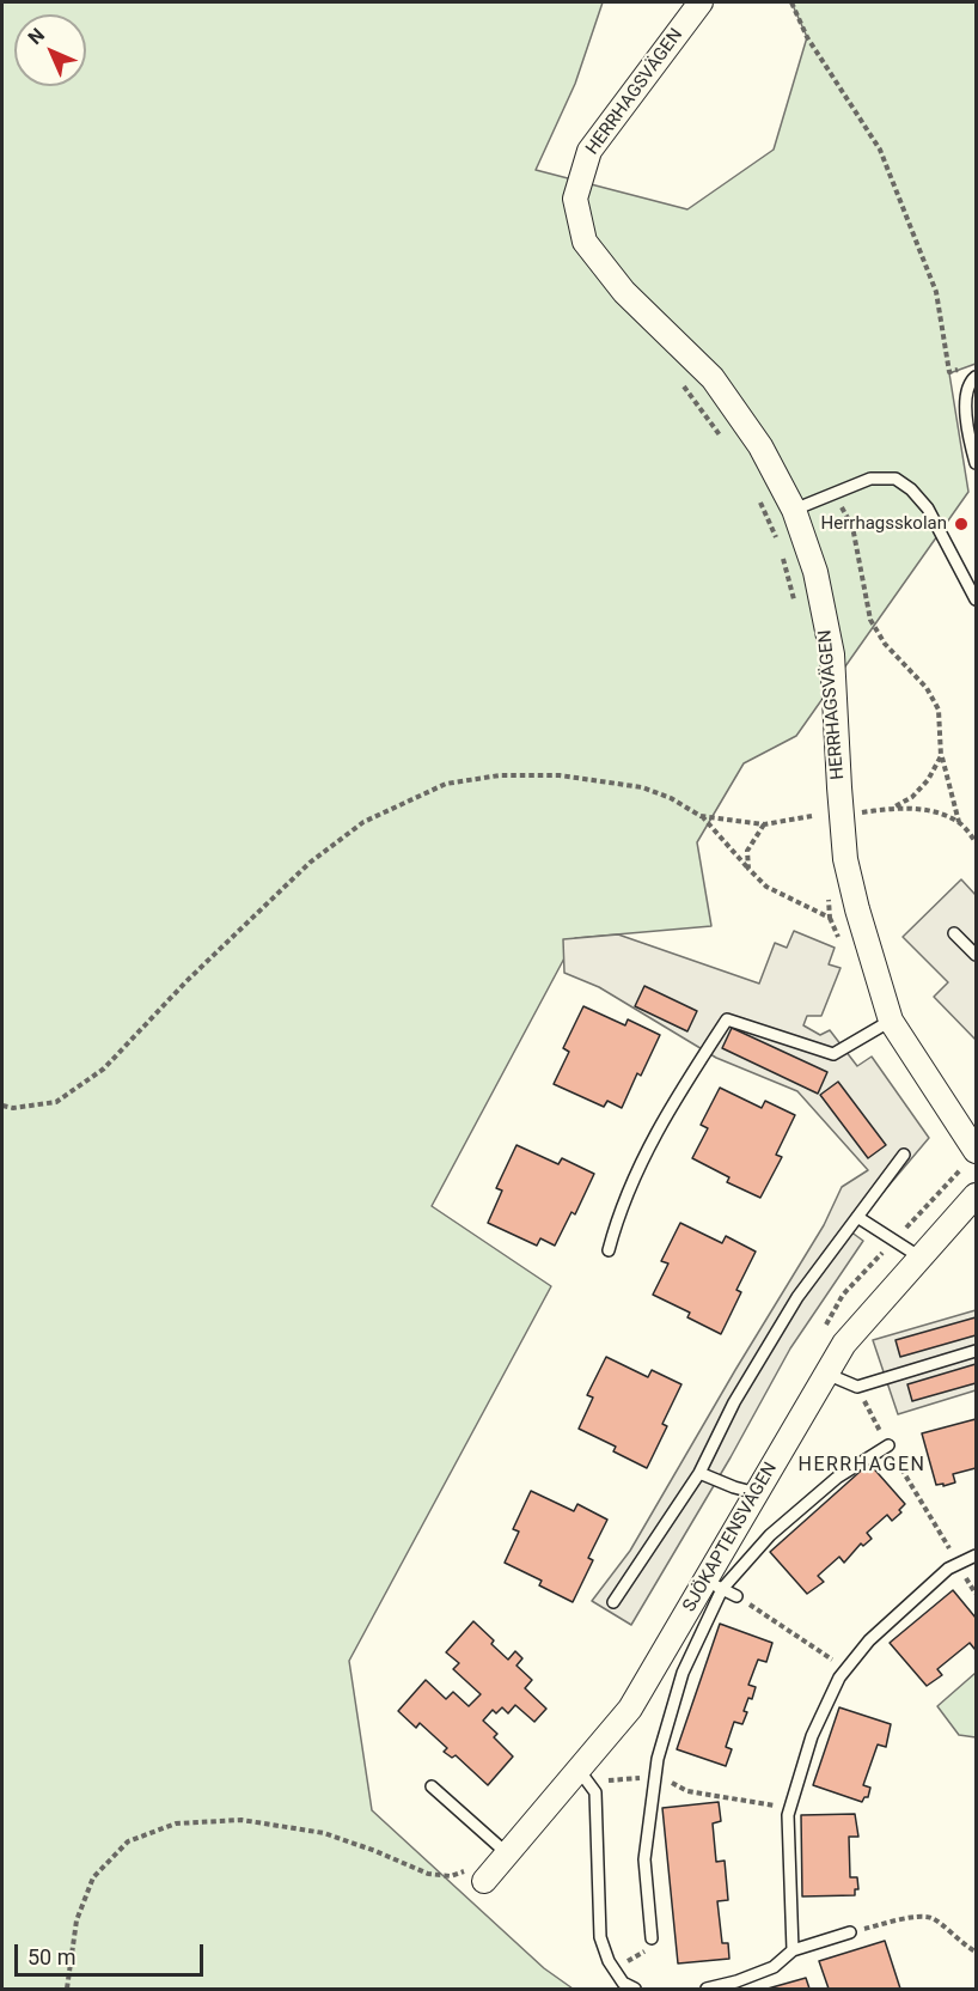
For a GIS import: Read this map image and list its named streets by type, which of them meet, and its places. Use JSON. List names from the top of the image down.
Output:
{
  "streets": {
    "street": ["HERRHAGSVÄGEN", "SJÖKAPTENSVÄGEN"]
  },
  "districts": ["HERRHAGEN"],
  "places": ["Herrhagsskolan"],
  "scale_bar": "50 m",
  "north": "top left"
}
